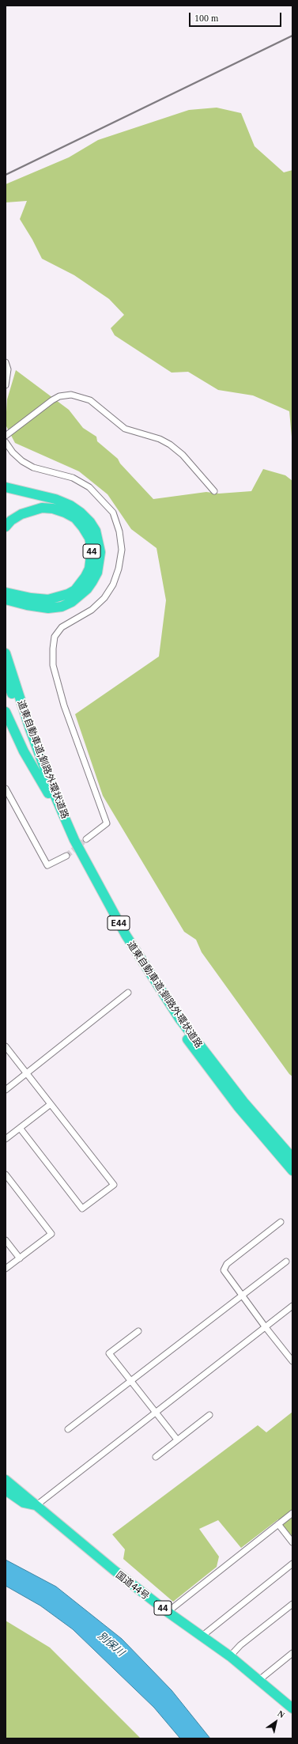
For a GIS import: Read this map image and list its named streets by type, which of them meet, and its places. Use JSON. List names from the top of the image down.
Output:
{
  "streets": {
    "highway": [
      "44",
      "道東自動車道;釧路外環状道路",
      "E44",
      "国道44号"
    ]
  },
  "water": ["別保川"],
  "scale_bar": "100 m",
  "north": "top right"
}
